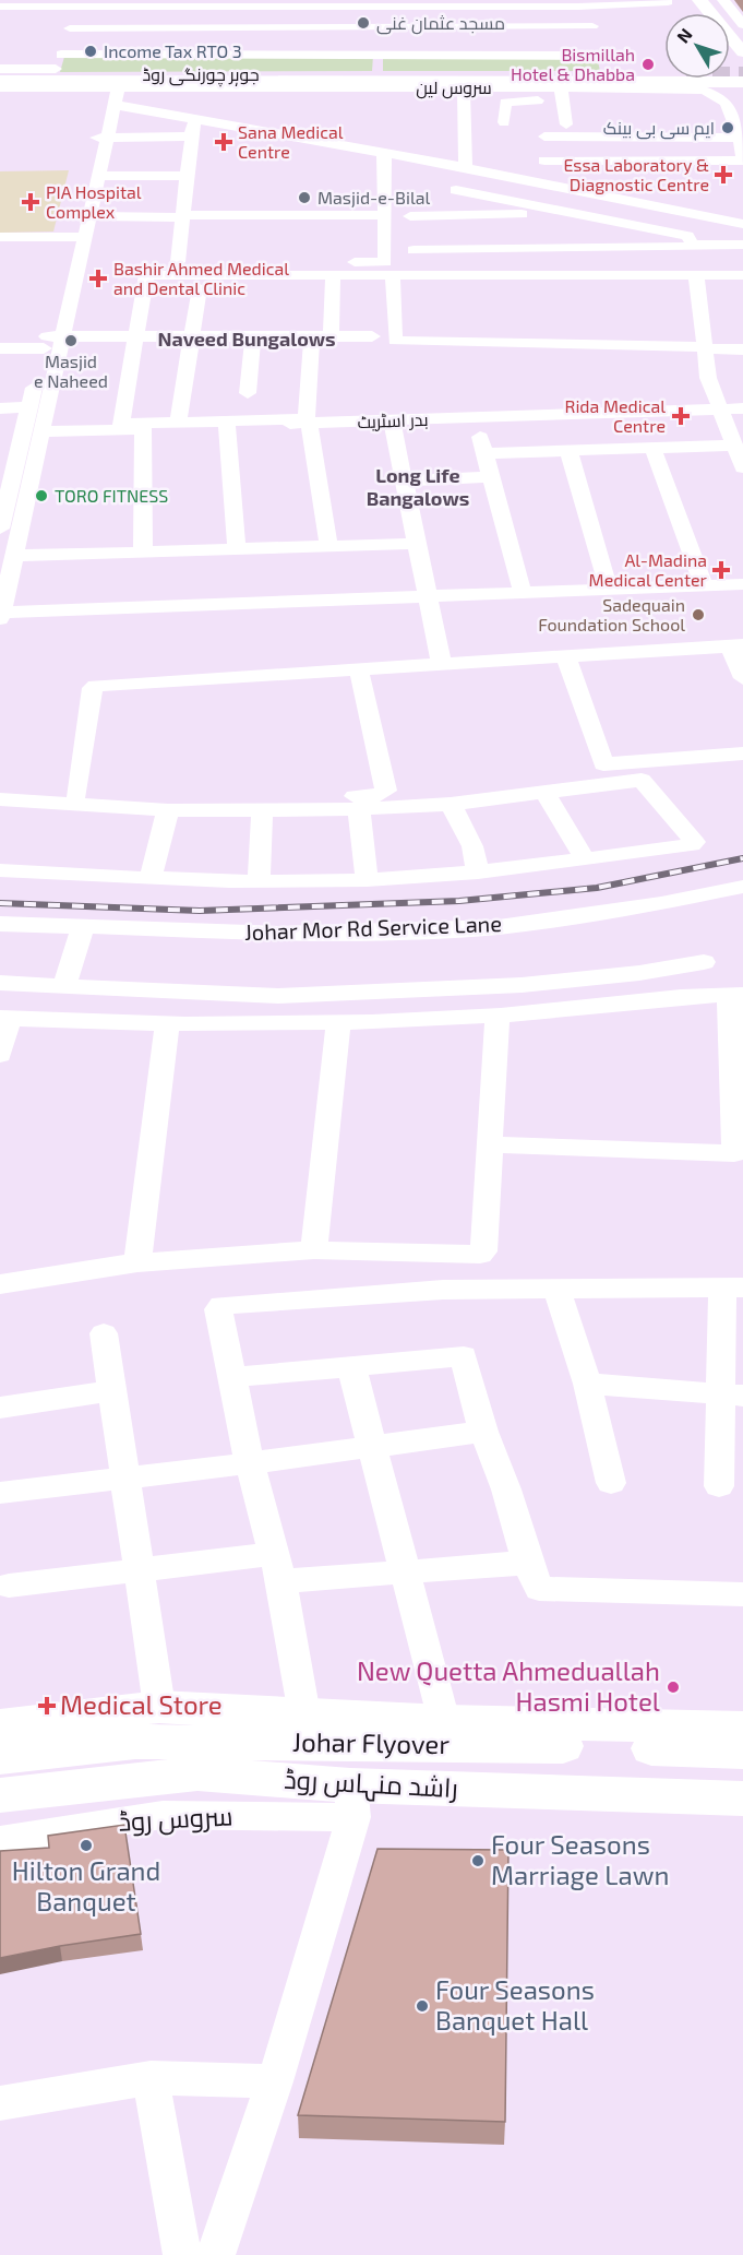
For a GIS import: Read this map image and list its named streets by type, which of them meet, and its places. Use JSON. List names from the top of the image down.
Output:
{
  "streets": {
    "main road": ["جوہر چورنگی روڈ", "Johar Flyover", "راشد منہاس روڈ"],
    "street": [
      "سروس لین",
      "بدر اسٹریٹ",
      "Johar Mor Rd Service Lane",
      "سروس روڈ"
    ]
  },
  "crossings": [
    ["جوہر چورنگی روڈ", "سروس لین"],
    ["راشد منہاس روڈ", "سروس روڈ"]
  ],
  "districts": ["Naveed Bungalows", "Long Life Bangalows"],
  "places": {
    "other": [
      "مسجد عثمان غنی",
      "Income Tax RTO 3",
      "Bismillah Hotel & Dhabba",
      "ایم سی بی بینک",
      "Masjid-e-Bilal",
      "Masjid e Naheed",
      "TORO FITNESS",
      "Sadequain Foundation School",
      "New Quetta Ahmeduallah Hasmi Hotel",
      "Hilton Grand Banquet",
      "Four Seasons Marriage Lawn",
      "Four Seasons Banquet Hall"
    ],
    "health": [
      "Sana Medical Centre",
      "Essa Laboratory & Diagnostic Centre",
      "PIA Hospital Complex",
      "Bashir Ahmed Medical and Dental Clinic",
      "Rida Medical Centre",
      "Al-Madina Medical Center",
      "Medical Store"
    ]
  },
  "north": "top left"
}
